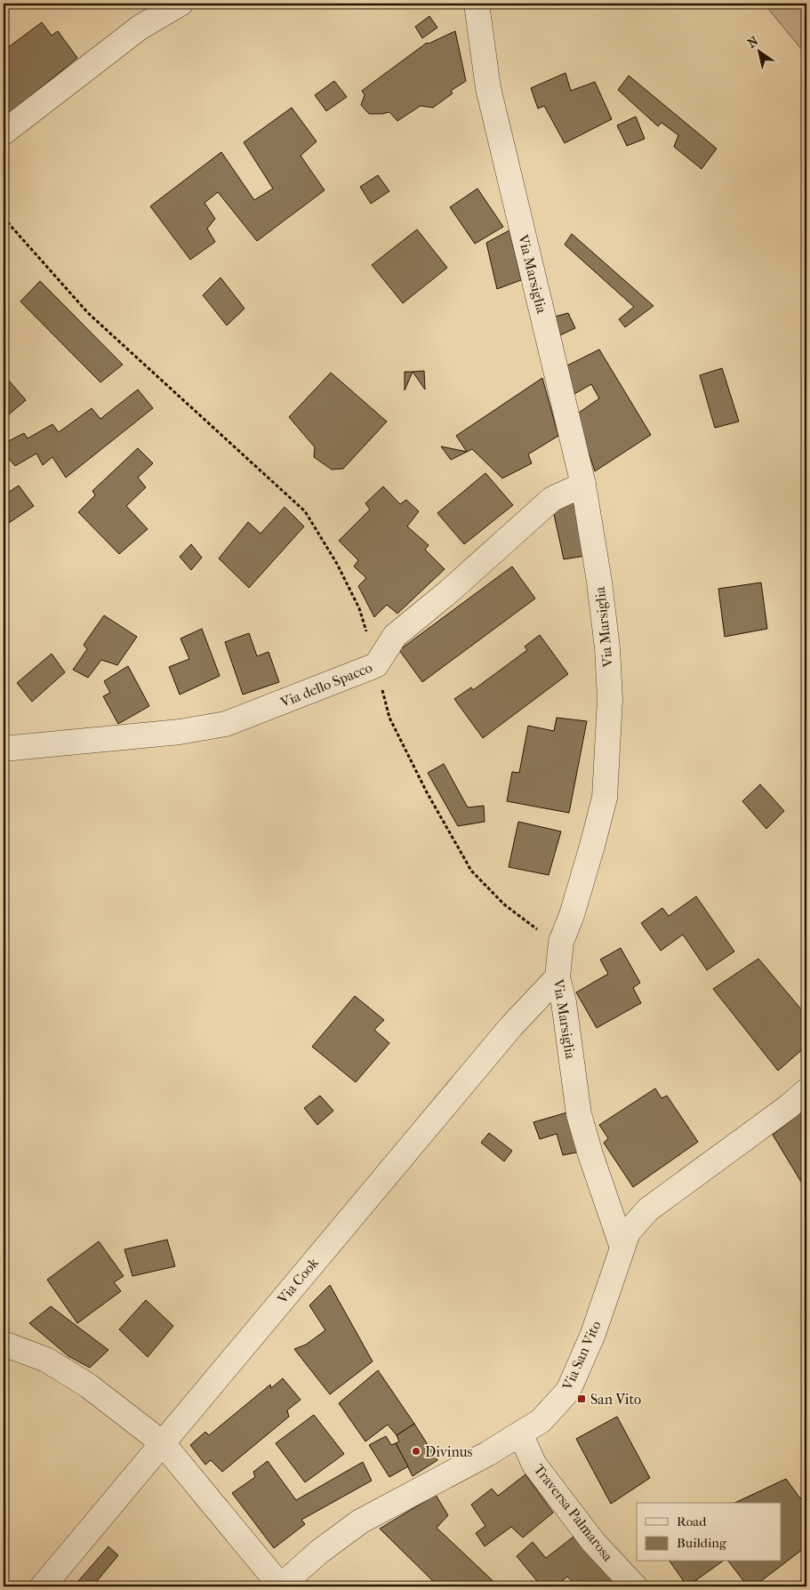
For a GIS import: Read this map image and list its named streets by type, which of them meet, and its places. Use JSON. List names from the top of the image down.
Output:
{
  "streets": {
    "street": [
      "Via Marsiglia",
      "Via dello Spacco",
      "Via Cook",
      "Via San Vito",
      "Traversa Palmarosa"
    ]
  },
  "crossings": [
    ["Via Marsiglia", "Via dello Spacco"],
    ["Via Marsiglia", "Via Cook"],
    ["Via Marsiglia", "Via San Vito"],
    ["Via San Vito", "Traversa Palmarosa"]
  ],
  "places": {
    "transit": ["San Vito"],
    "other": ["Divinus"]
  },
  "legend": ["Road", "Building"],
  "north": "top left"
}
